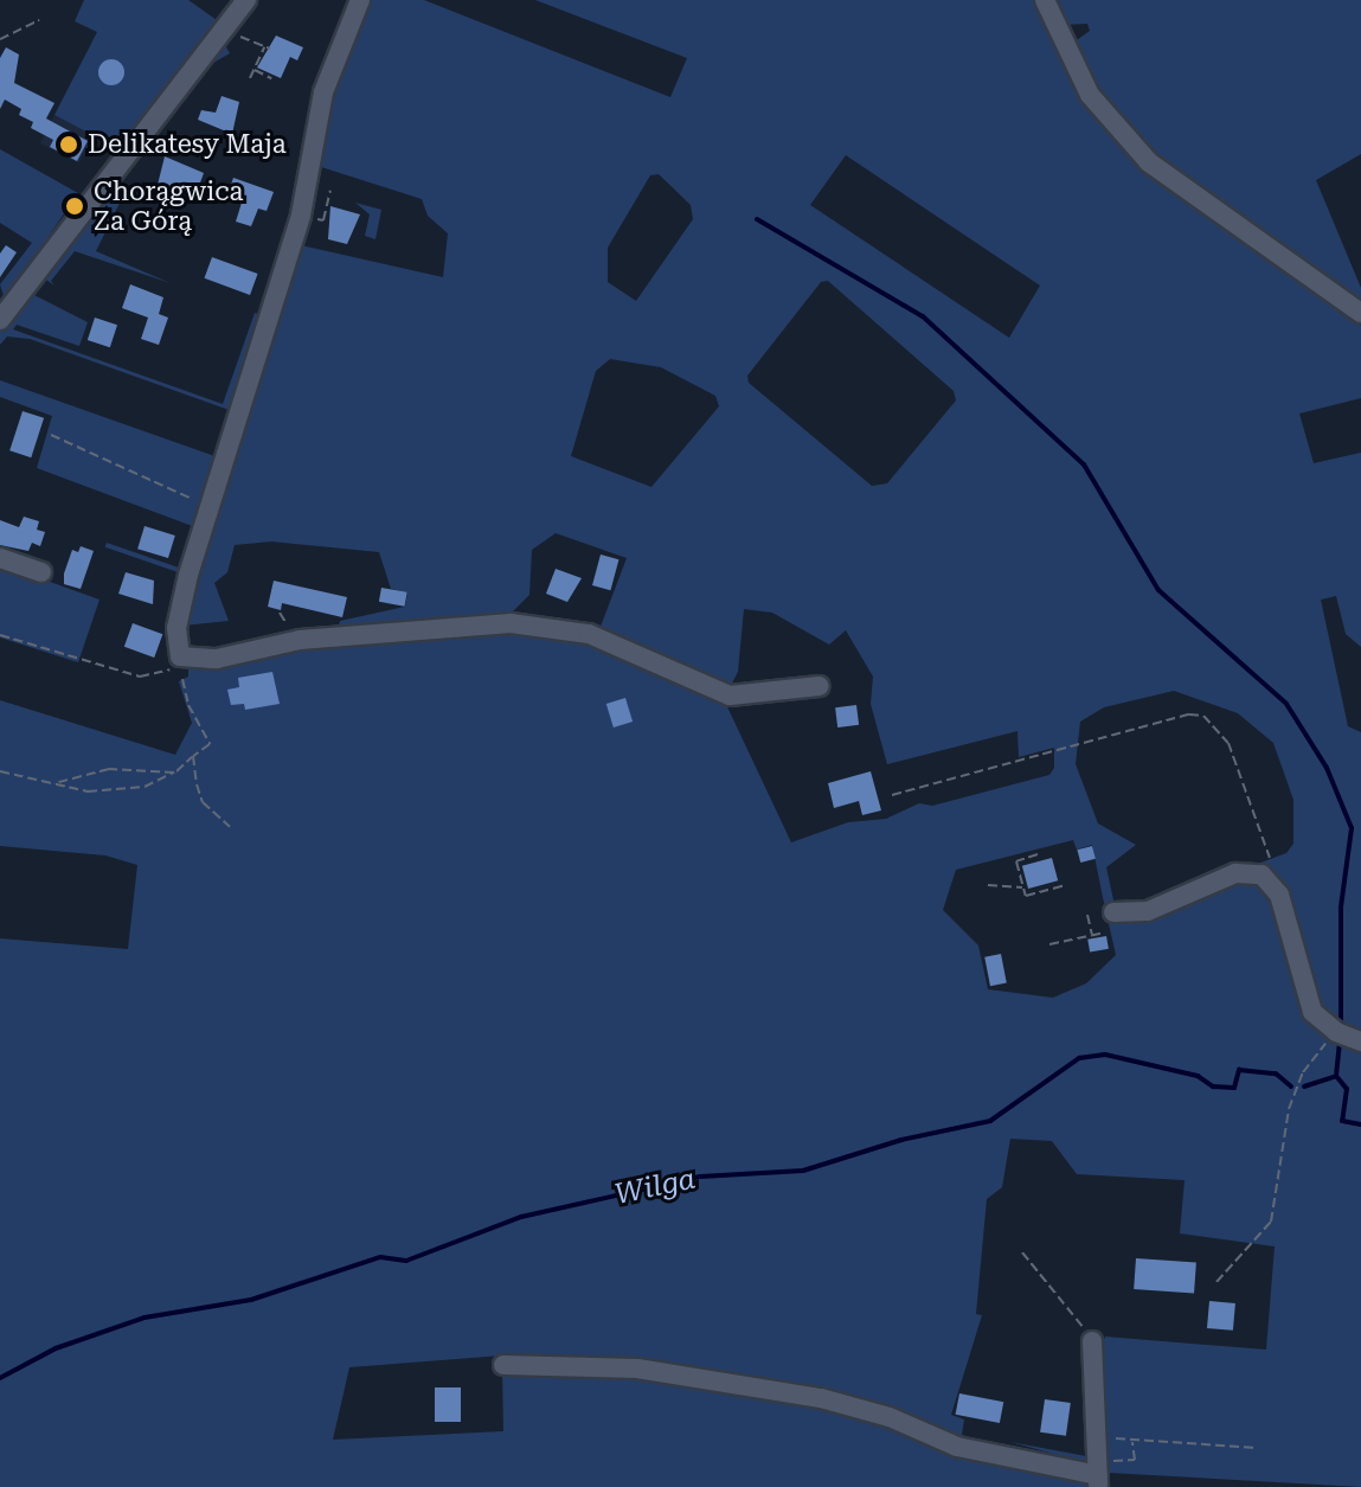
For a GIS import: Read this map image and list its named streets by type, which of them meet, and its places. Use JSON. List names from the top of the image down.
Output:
{
  "water": ["Wilga"],
  "places": ["Delikatesy Maja", "Chorągwica Za Górą"]
}
